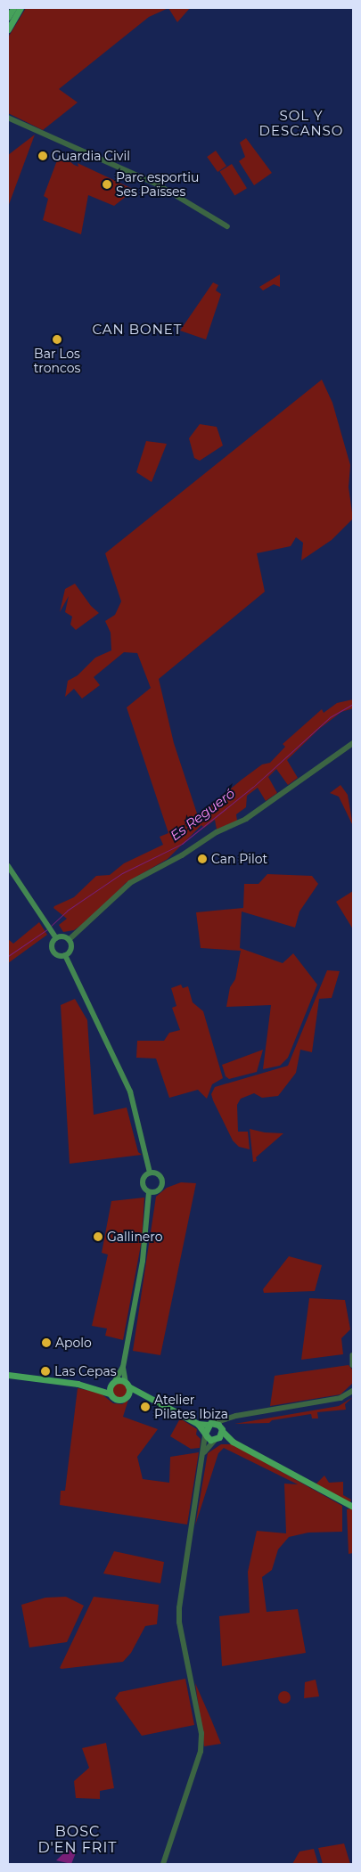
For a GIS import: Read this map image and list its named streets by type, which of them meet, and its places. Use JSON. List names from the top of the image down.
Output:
{
  "districts": ["SOL Y DESCANSO", "CAN BONET", "BOSC D'EN FRIT"],
  "water": ["Es Regueró"],
  "places": [
    "Guardia Civil",
    "Parc esportiu Ses Païsses",
    "Bar Los troncos",
    "Can Pilot",
    "Gallinero",
    "Apolo",
    "Las Cepas",
    "Atelier Pilates Ibiza"
  ]
}
